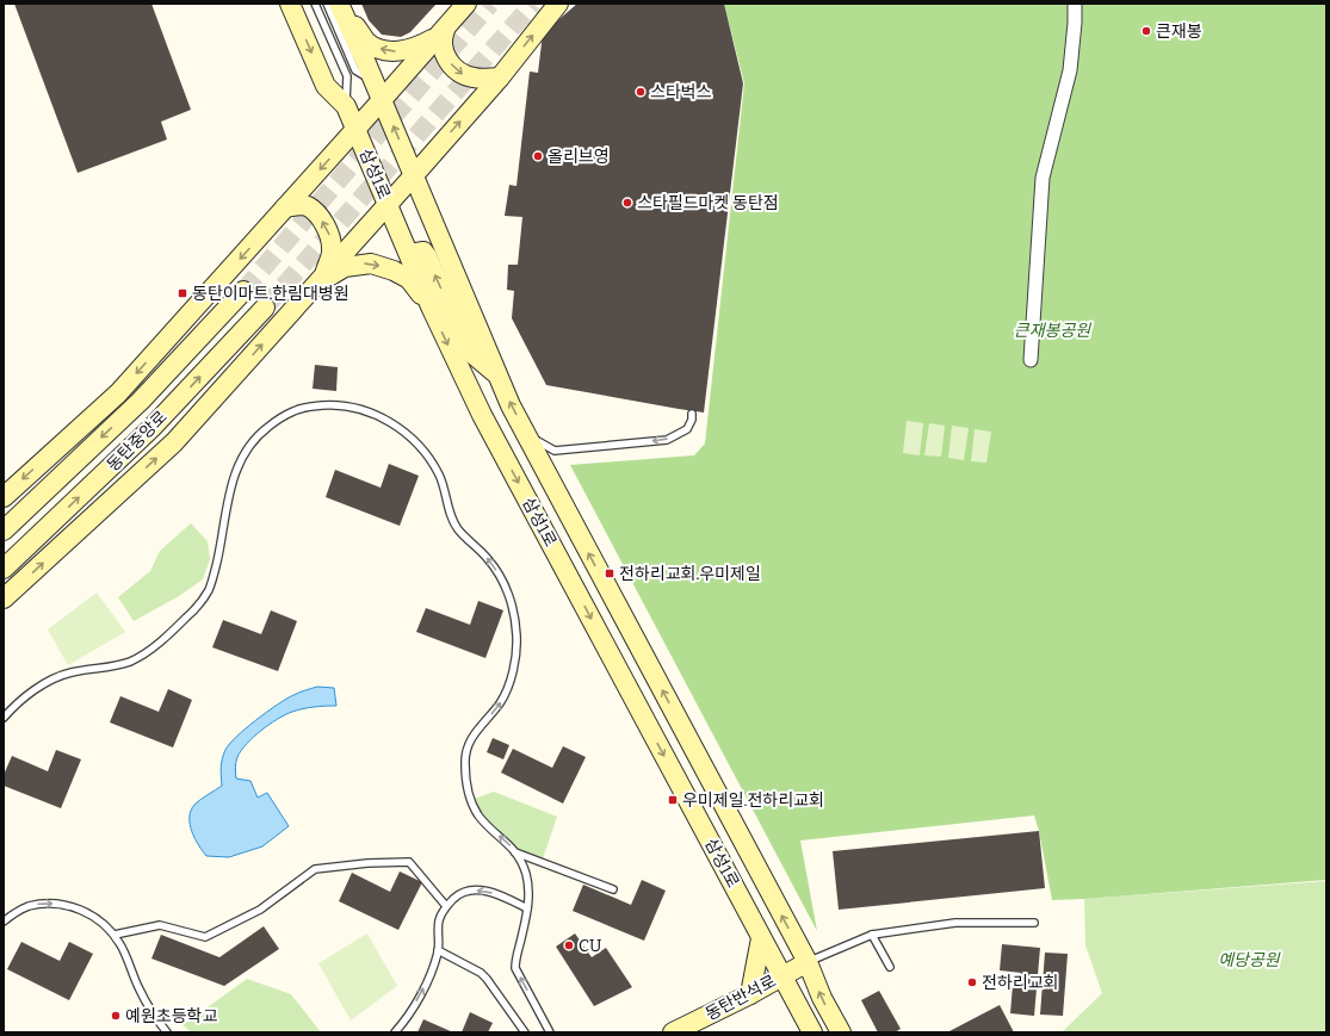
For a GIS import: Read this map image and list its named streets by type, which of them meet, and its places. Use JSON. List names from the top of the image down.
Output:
{
  "streets": {
    "street": ["삼성1로", "동탄중앙로", "동탄반석로"]
  },
  "crossings": [
    ["삼성1로", "동탄반석로"]
  ],
  "parks": ["큰재봉공원", "예당공원"],
  "places": {
    "other": [
      "큰재봉",
      "스타벅스",
      "올리브영",
      "스타필드마켓 동탄점",
      "CU",
      "전하리교회",
      "예원초등학교"
    ],
    "transit": ["동탄이마트.한림대병원", "전하리교회.우미제일", "우미제일.전하리교회"]
  }
}
